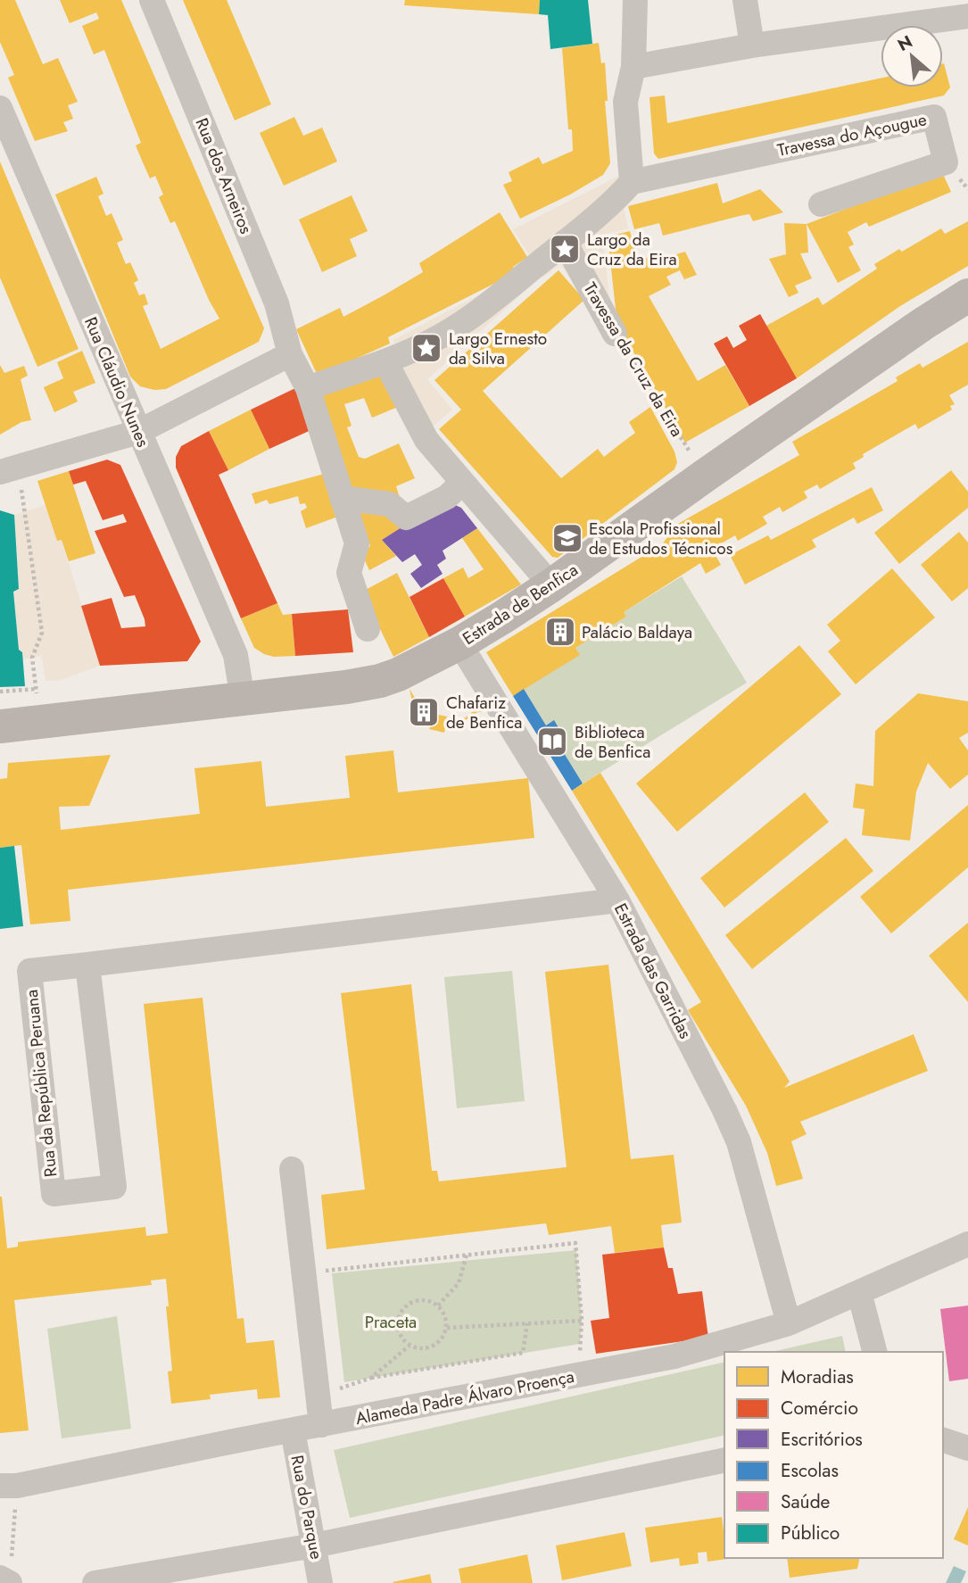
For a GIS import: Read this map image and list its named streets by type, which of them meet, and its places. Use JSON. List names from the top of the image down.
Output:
{
  "streets": {
    "street": [
      "Travessa do Açougue",
      "Rua dos Arneiros",
      "Travessa da Cruz da Eira",
      "Rua Cláudio Nunes",
      "Estrada de Benfica",
      "Estrada das Garridas",
      "Rua da República Peruana",
      "Alameda Padre Álvaro Proença",
      "Rua do Parque"
    ]
  },
  "crossings": [
    ["Travessa da Cruz da Eira", "Estrada de Benfica"],
    ["Rua Cláudio Nunes", "Estrada de Benfica"],
    ["Estrada de Benfica", "Estrada das Garridas"],
    ["Estrada das Garridas", "Rua da República Peruana"],
    ["Estrada das Garridas", "Alameda Padre Álvaro Proença"],
    ["Alameda Padre Álvaro Proença", "Rua do Parque"]
  ],
  "parks": ["Praceta"],
  "places": {
    "place": ["Largo da Cruz da Eira", "Largo Ernesto da Silva"],
    "school or university": ["Escola Profissional de Estudos Técnicos"],
    "building": ["Palácio Baldaya", "Chafariz de Benfica"],
    "library": ["Biblioteca de Benfica"]
  },
  "legend": [
    "Moradias",
    "Comércio",
    "Escritórios",
    "Escolas",
    "Saúde",
    "Público"
  ],
  "north": "top left"
}
